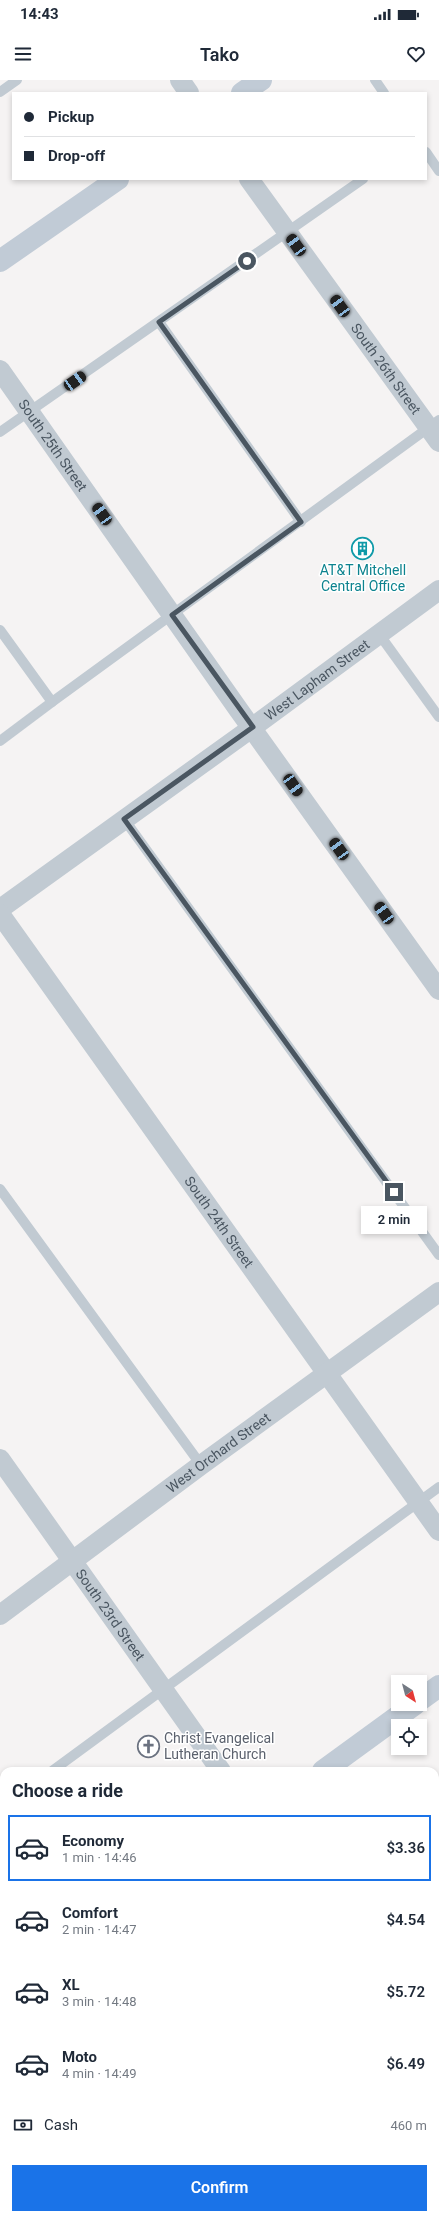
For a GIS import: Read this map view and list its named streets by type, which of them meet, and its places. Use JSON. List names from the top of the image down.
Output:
{
  "streets": {
    "street": [
      "South 26th Street",
      "South 25th Street",
      "West Lapham Street",
      "South 24th Street",
      "West Orchard Street",
      "South 23rd Street"
    ]
  },
  "crossings": [
    ["South 25th Street", "West Lapham Street"],
    ["South 24th Street", "West Orchard Street"],
    ["West Orchard Street", "South 23rd Street"]
  ],
  "places": {
    "building": ["AT&T Mitchell Central Office"],
    "church": ["Christ Evangelical Lutheran Church"]
  },
  "north": "bottom right",
  "page": {
    "status": "14:43",
    "header": "Tako",
    "banner": ["Pickup", "Drop-off"],
    "bubble": "2 min",
    "heading": "Choose a ride",
    "list": [
      {
        "name": "Economy",
        "note": "1 min · 14:46",
        "value": "$3.36"
      },
      {
        "name": "Comfort",
        "note": "2 min · 14:47",
        "value": "$4.54"
      },
      {
        "name": "XL",
        "note": "3 min · 14:48",
        "value": "$5.72"
      },
      {
        "name": "Moto",
        "note": "4 min · 14:49",
        "value": "$6.49"
      }
    ],
    "pay": ["Cash", "460 m"],
    "buttons": "Confirm"
  }
}
